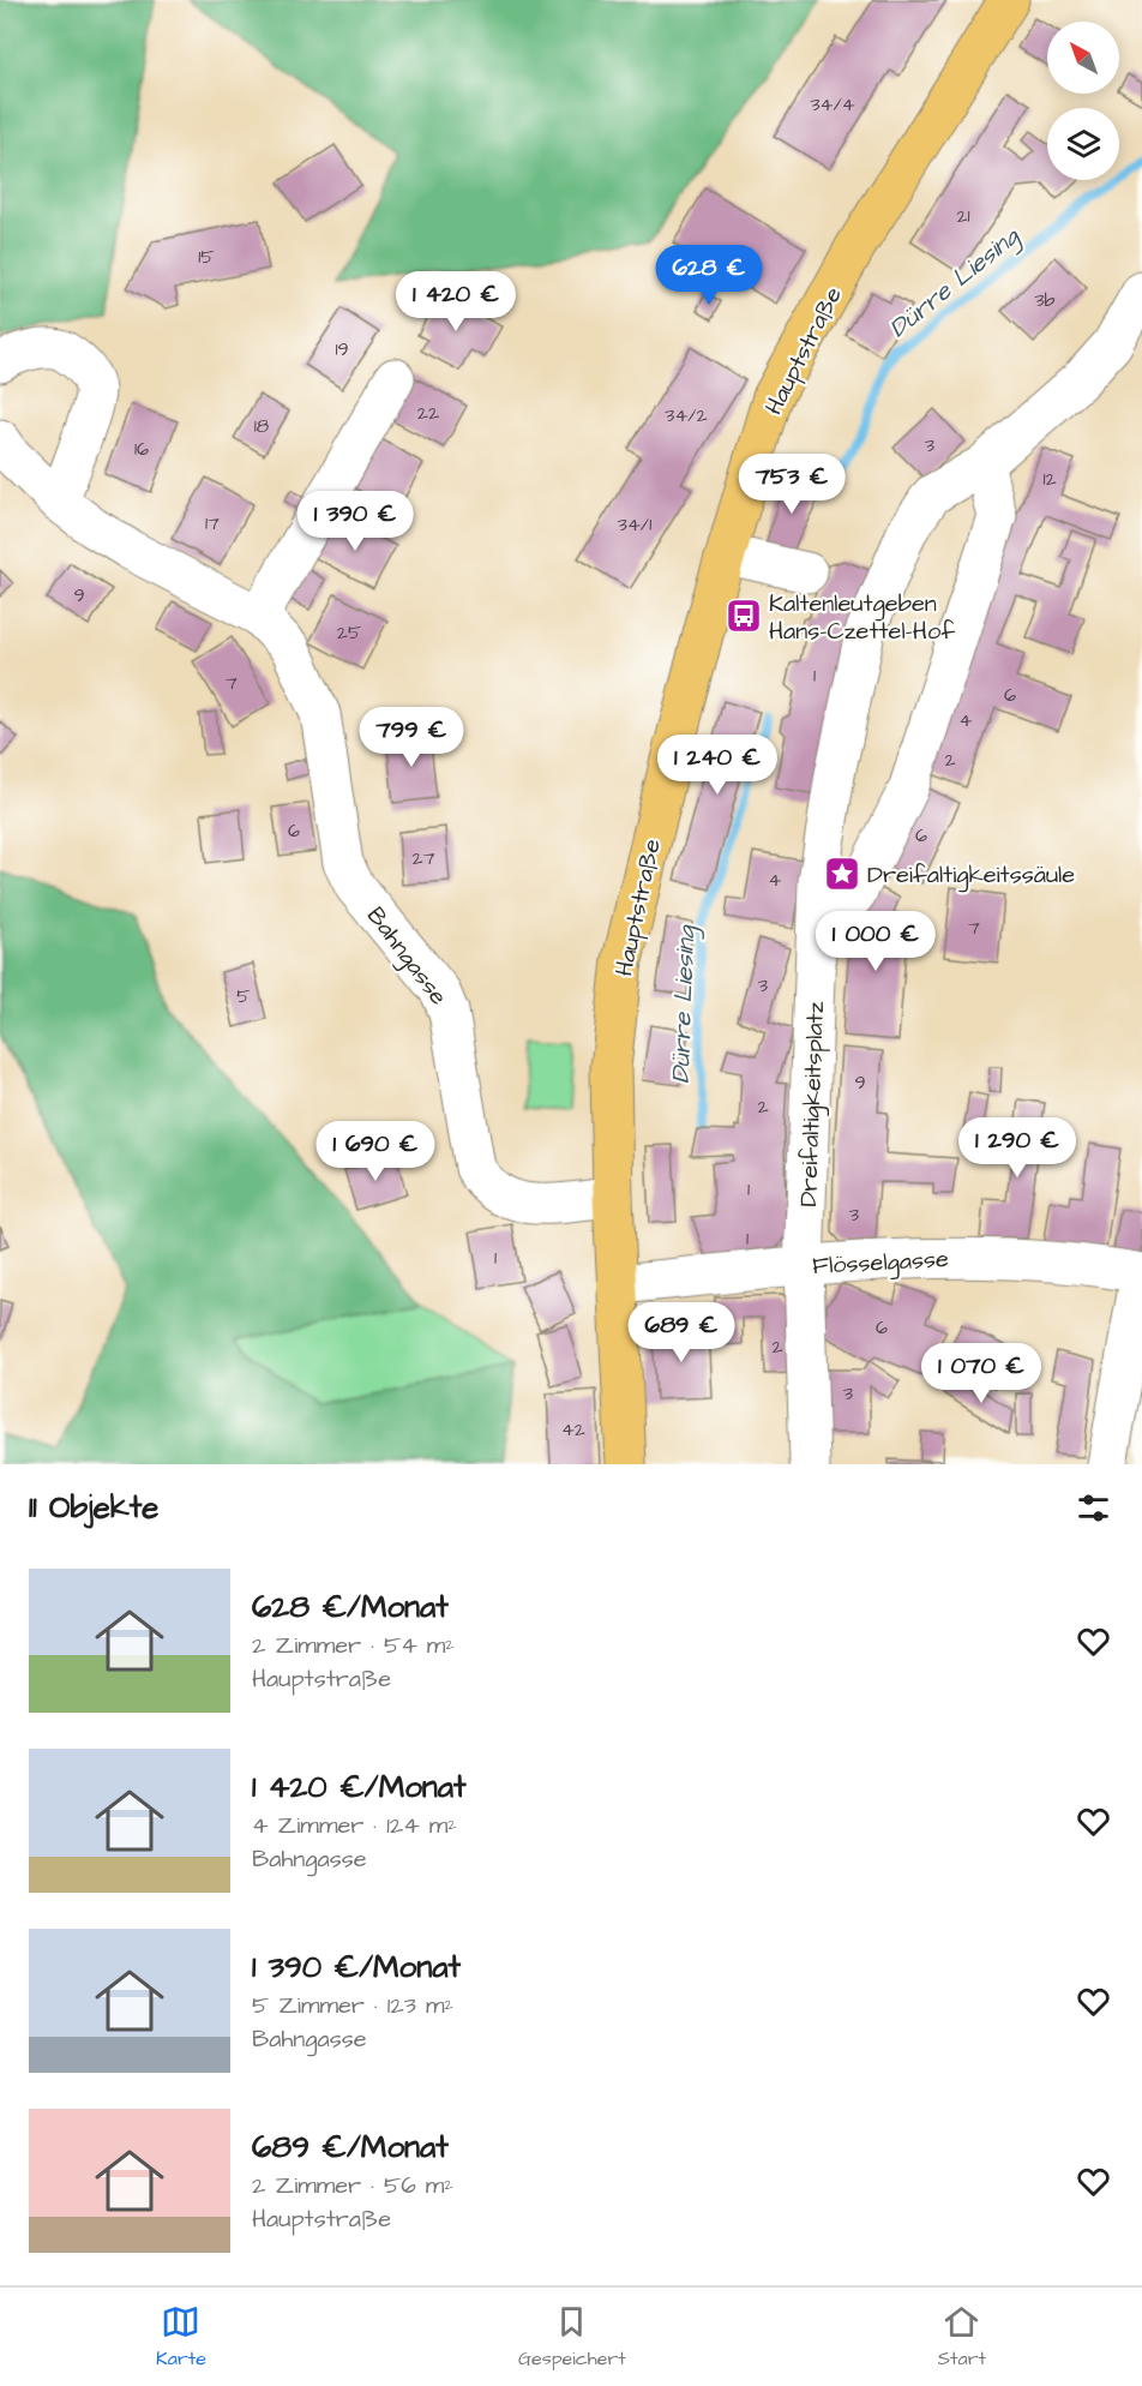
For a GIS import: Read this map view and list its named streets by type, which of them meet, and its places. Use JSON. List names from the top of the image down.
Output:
{
  "streets": {
    "main road": ["Hauptstraße"],
    "street": ["Bahngasse", "Dreifaltigkeitsplatz", "Flösselgasse"]
  },
  "crossings": [
    ["Hauptstraße", "Bahngasse"],
    ["Hauptstraße", "Flösselgasse"],
    ["Dreifaltigkeitsplatz", "Flösselgasse"]
  ],
  "water": ["Dürre Liesing"],
  "places": {
    "bus stop": ["Kaltenleutgeben Hans-Czettel-Hof"],
    "place": ["Dreifaltigkeitssäule"]
  },
  "house_numbers": [
    "34/4",
    "21",
    "15",
    "3b",
    "19",
    "22",
    "34/2",
    "18",
    "3",
    "16",
    "12",
    "17",
    "34/1",
    "9",
    "25",
    "1",
    "7",
    "6",
    "4",
    "2",
    "6",
    "6",
    "27",
    "4",
    "7",
    "3",
    "5",
    "9",
    "2",
    "1",
    "3",
    "1",
    "1",
    "6",
    "2",
    "3",
    "42"
  ],
  "north": "top left",
  "page": {
    "price": [
      "628 €",
      "1 420 €",
      "753 €",
      "1 390 €",
      "799 €",
      "1 240 €",
      "1 000 €",
      "1 290 €",
      "1 690 €",
      "689 €",
      "1 070 €"
    ],
    "heading": "11 Objekte",
    "list": [
      {
        "name": "628 €/Monat",
        "note": "2 Zimmer · 54 m² · Hauptstraße"
      },
      {
        "name": "1 420 €/Monat",
        "note": "4 Zimmer · 124 m² · Bahngasse"
      },
      {
        "name": "1 390 €/Monat",
        "note": "5 Zimmer · 123 m² · Bahngasse"
      },
      {
        "name": "689 €/Monat",
        "note": "2 Zimmer · 56 m² · Hauptstraße"
      }
    ],
    "tabs": ["Karte", "Gespeichert", "Start"]
  }
}
